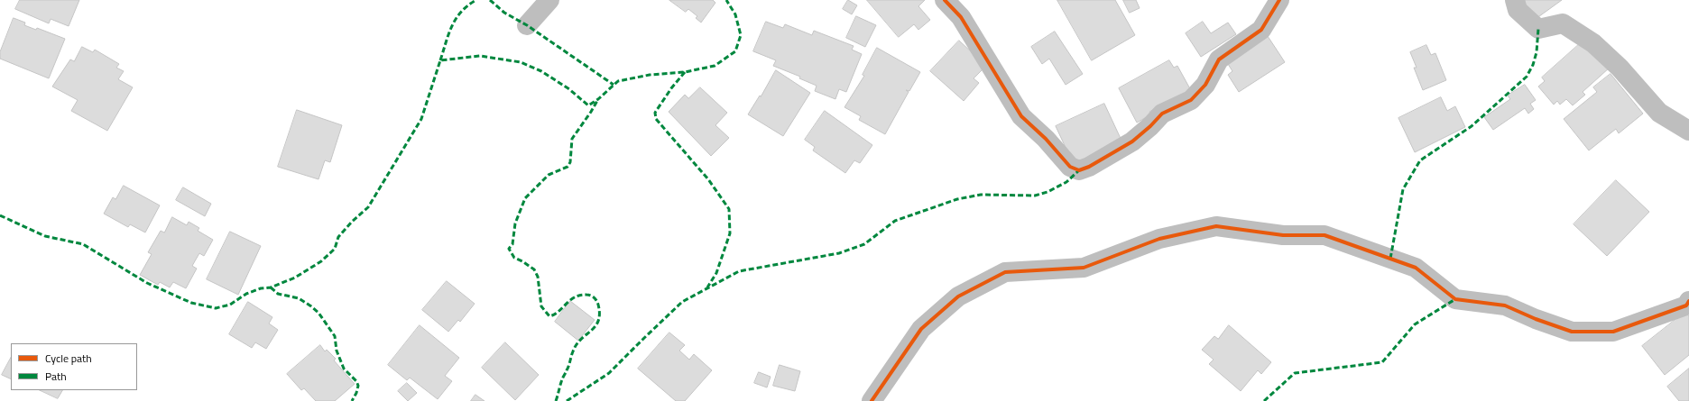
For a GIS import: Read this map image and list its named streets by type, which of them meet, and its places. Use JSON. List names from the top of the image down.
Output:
{
  "legend": ["Cycle path", "Path"]
}
